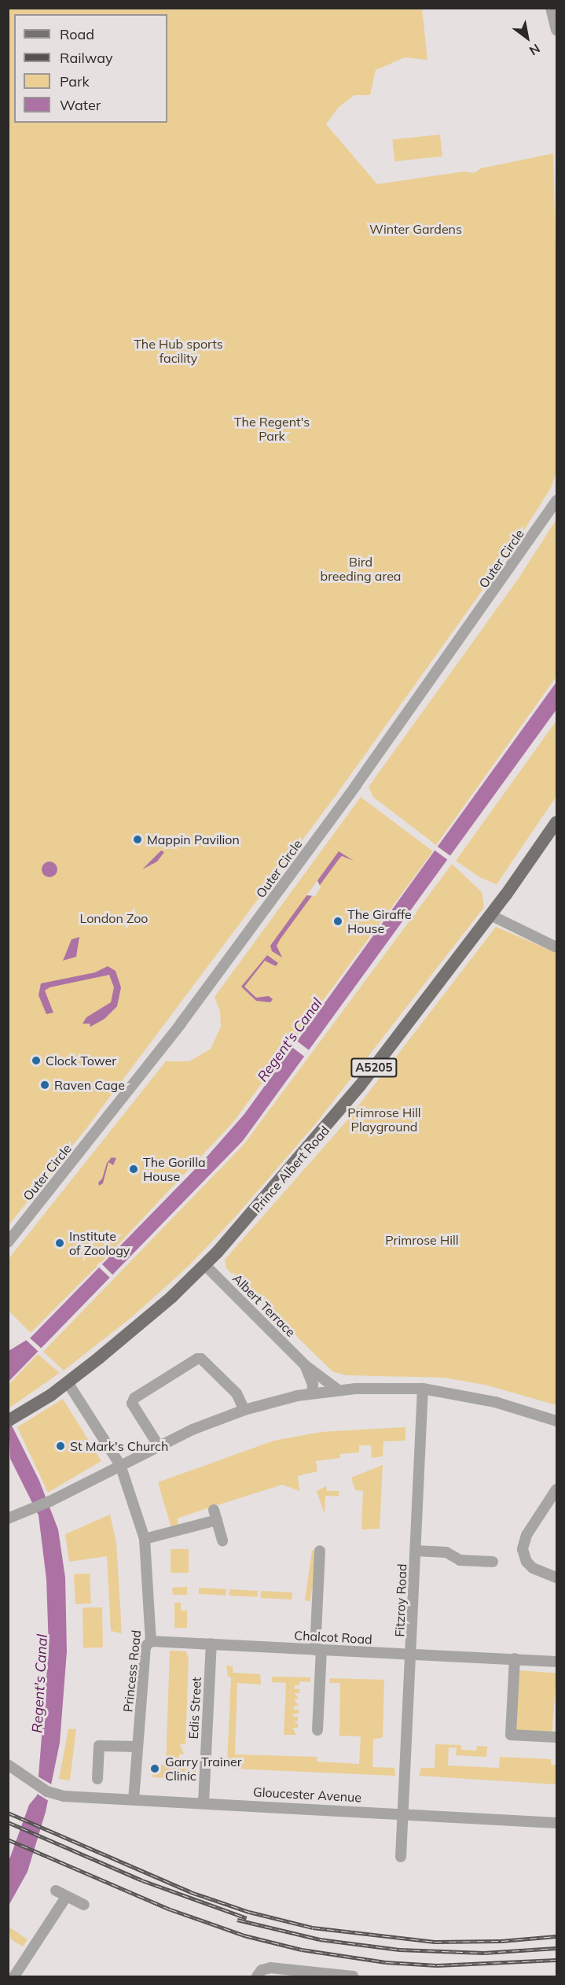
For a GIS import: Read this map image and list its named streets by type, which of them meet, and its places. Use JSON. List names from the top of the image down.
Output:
{
  "streets": {
    "main road": ["A5205", "Prince Albert Road"],
    "street": [
      "Outer Circle",
      "Albert Terrace",
      "Fitzroy Road",
      "Chalcot Road",
      "Princess Road",
      "Edis Street",
      "Gloucester Avenue"
    ]
  },
  "crossings": [
    ["Prince Albert Road", "Albert Terrace"],
    ["Prince Albert Road", "Princess Road"],
    ["Fitzroy Road", "Chalcot Road"],
    ["Fitzroy Road", "Gloucester Avenue"],
    ["Chalcot Road", "Princess Road"],
    ["Chalcot Road", "Edis Street"],
    ["Princess Road", "Gloucester Avenue"],
    ["Edis Street", "Gloucester Avenue"]
  ],
  "water": ["Regent's Canal"],
  "parks": [
    "Winter Gardens",
    "The Hub sports facility",
    "The Regent's Park",
    "Bird breeding area",
    "London Zoo",
    "Primrose Hill Playground",
    "Primrose Hill"
  ],
  "places": [
    "Mappin Pavilion",
    "The Giraffe House",
    "Clock Tower",
    "Raven Cage",
    "The Gorilla House",
    "Institute of Zoology",
    "St Mark's Church",
    "Garry Trainer Clinic"
  ],
  "legend": [
    "Road",
    "Railway",
    "Park",
    "Water"
  ],
  "north": "bottom right"
}
